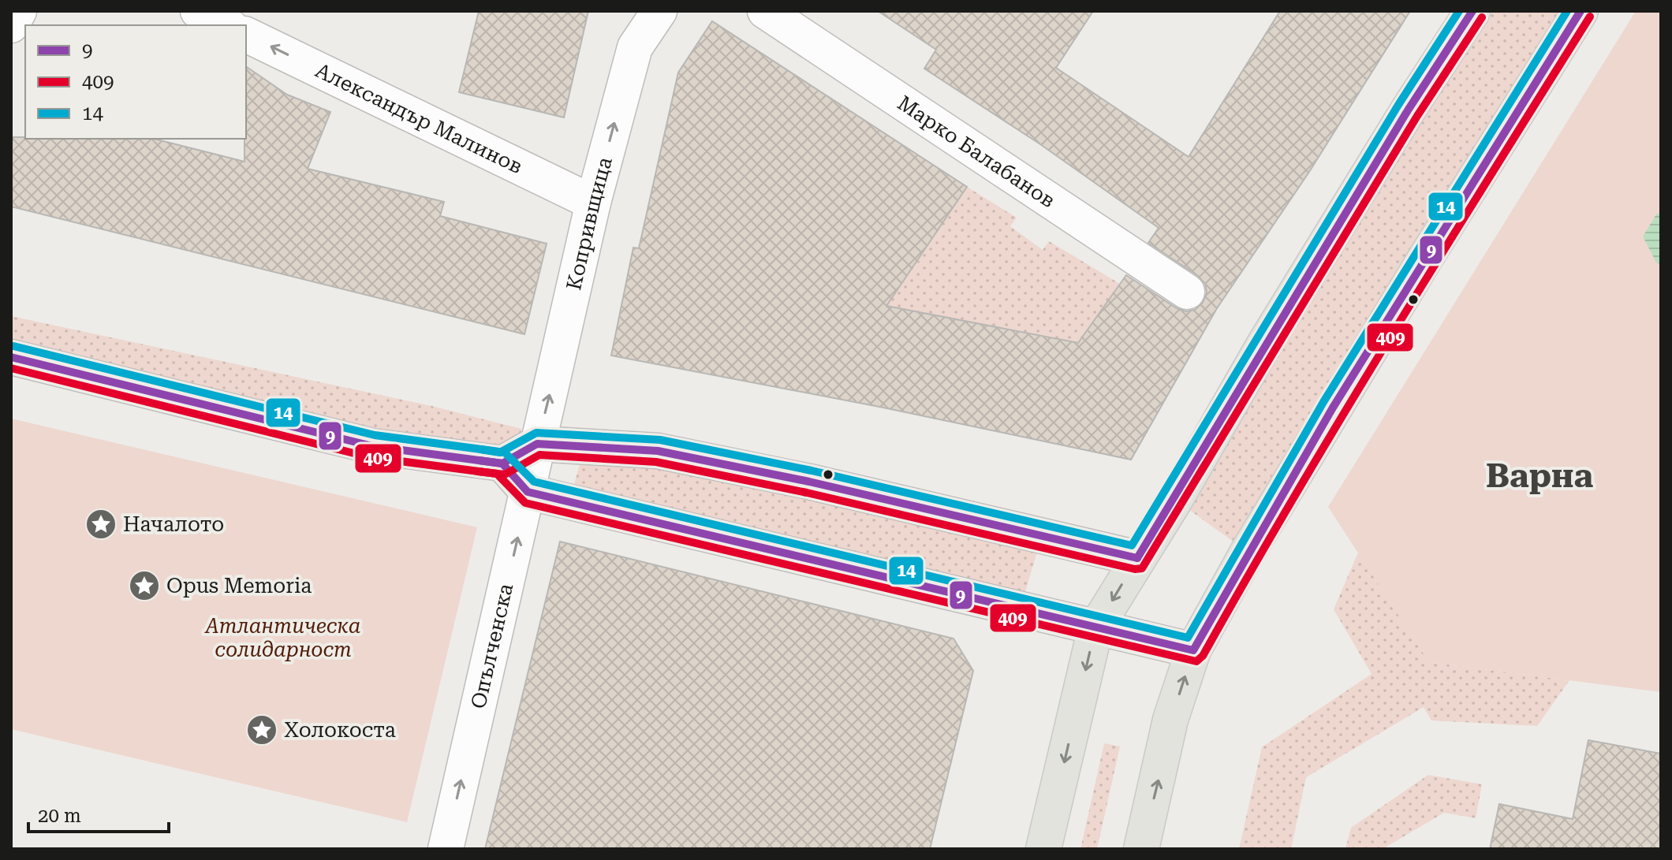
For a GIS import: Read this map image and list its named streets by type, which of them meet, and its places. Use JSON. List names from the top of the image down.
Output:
{
  "streets": {
    "street": [
      "Александър Малинов",
      "Марко Балабанов",
      "Копривщица",
      "Опълченска"
    ]
  },
  "crossings": [
    ["Александър Малинов", "Копривщица"],
    ["Копривщица", "Опълченска"]
  ],
  "one_way": ["Александър Малинов", "Копривщица", "Опълченска"],
  "districts": ["Варна"],
  "parks": ["Атлантическа солидарност"],
  "places": {
    "place": ["Началото", "Opus Memoria", "Холокоста"]
  },
  "lines": ["transit line 9", "transit line 14", "transit line 409"],
  "legend": ["9", "409", "14"],
  "scale_bar": "20 m"
}
